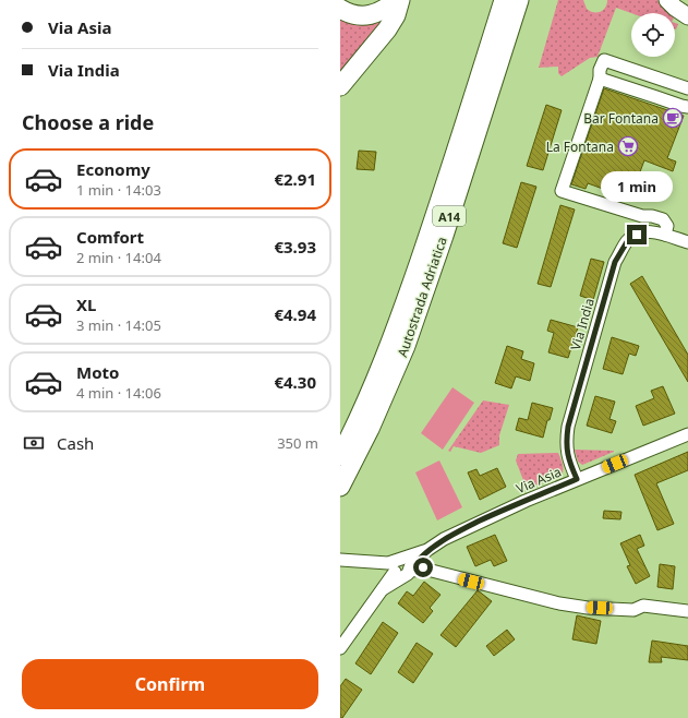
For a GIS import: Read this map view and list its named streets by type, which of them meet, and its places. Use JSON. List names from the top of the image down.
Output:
{
  "streets": {
    "highway": ["A14", "Autostrada Adriatica"],
    "street": ["Via India", "Via Asia"]
  },
  "crossings": [
    ["Via India", "Via Asia"]
  ],
  "places": {
    "cafe": ["Bar Fontana"],
    "supermarket": ["La Fontana"]
  },
  "page": {
    "banner": ["Via Asia", "Via India"],
    "heading": "Choose a ride",
    "list": [
      {
        "name": "Economy",
        "note": "1 min · 14:03",
        "value": "€2.91"
      },
      {
        "name": "Comfort",
        "note": "2 min · 14:04",
        "value": "€3.93"
      },
      {
        "name": "XL",
        "note": "3 min · 14:05",
        "value": "€4.94"
      },
      {
        "name": "Moto",
        "note": "4 min · 14:06",
        "value": "€4.30"
      }
    ],
    "bubble": "1 min",
    "pay": ["Cash", "350 m"],
    "buttons": "Confirm"
  }
}
